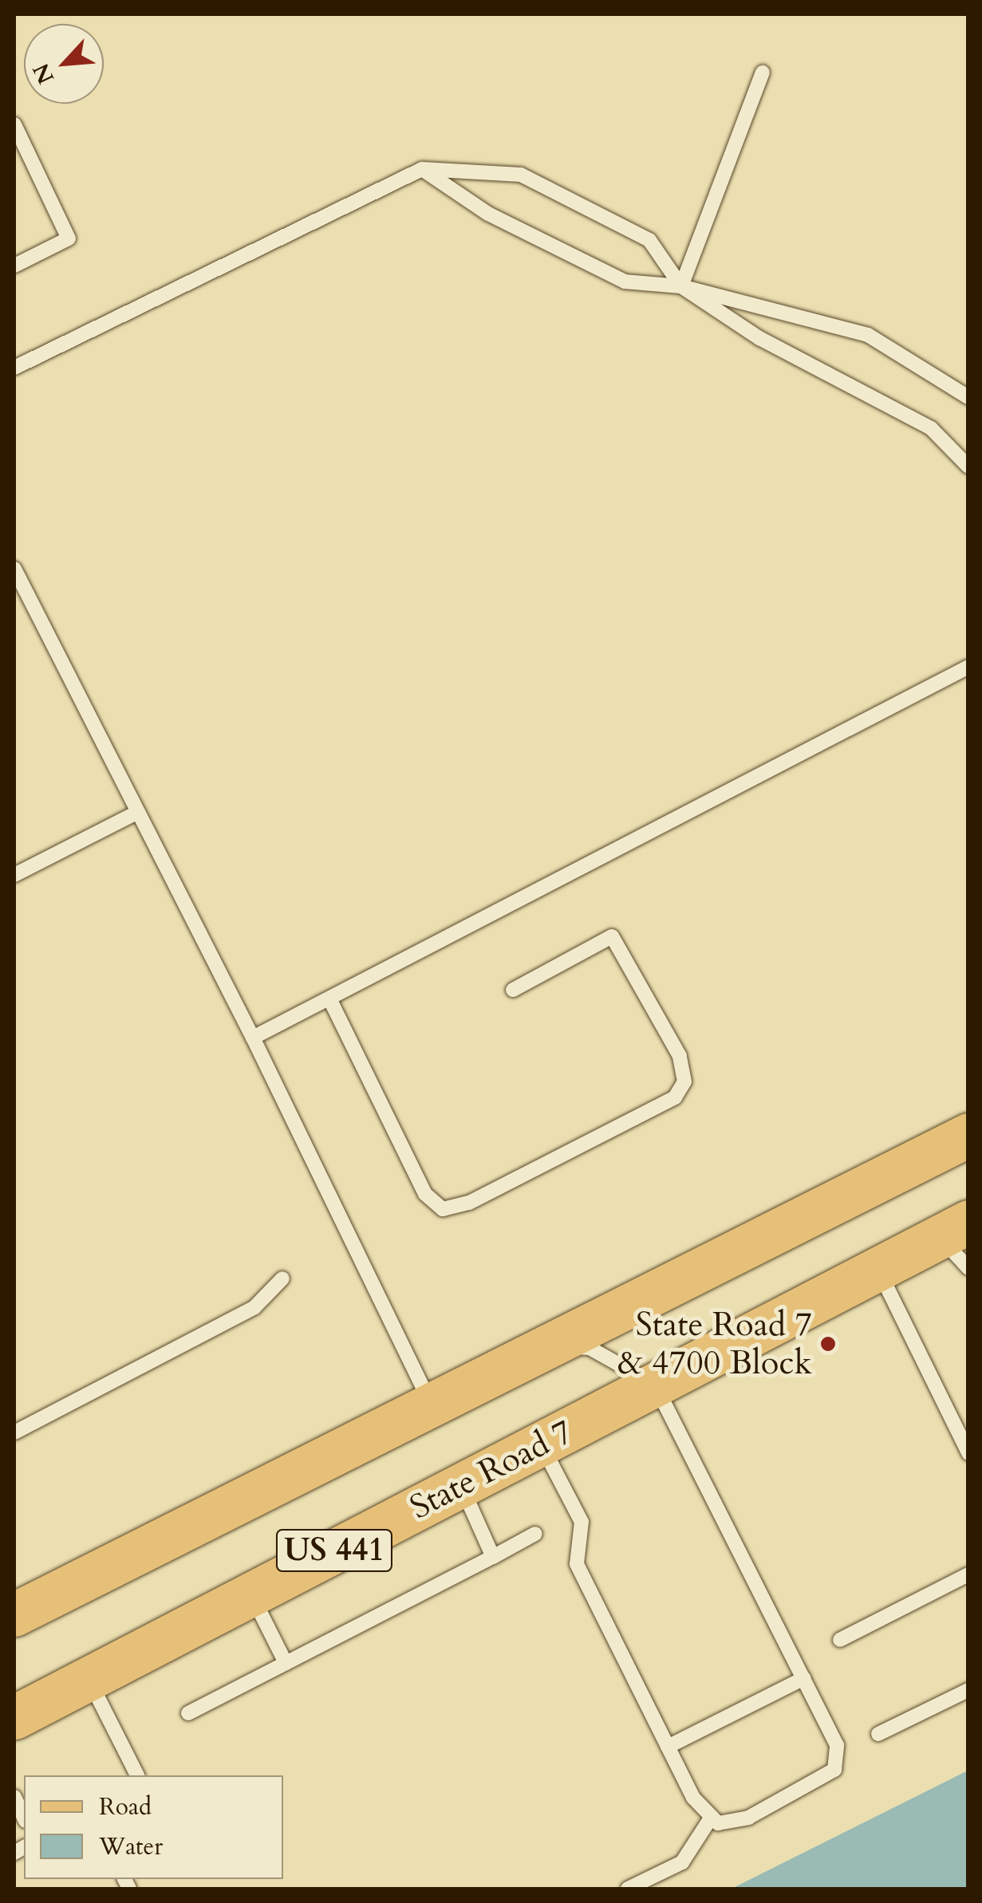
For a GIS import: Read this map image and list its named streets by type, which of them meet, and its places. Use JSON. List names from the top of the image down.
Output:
{
  "streets": {
    "main road": ["State Road 7", "US 441"]
  },
  "places": ["State Road 7 & 4700 Block"],
  "legend": ["Road", "Water"],
  "north": "bottom left"
}
